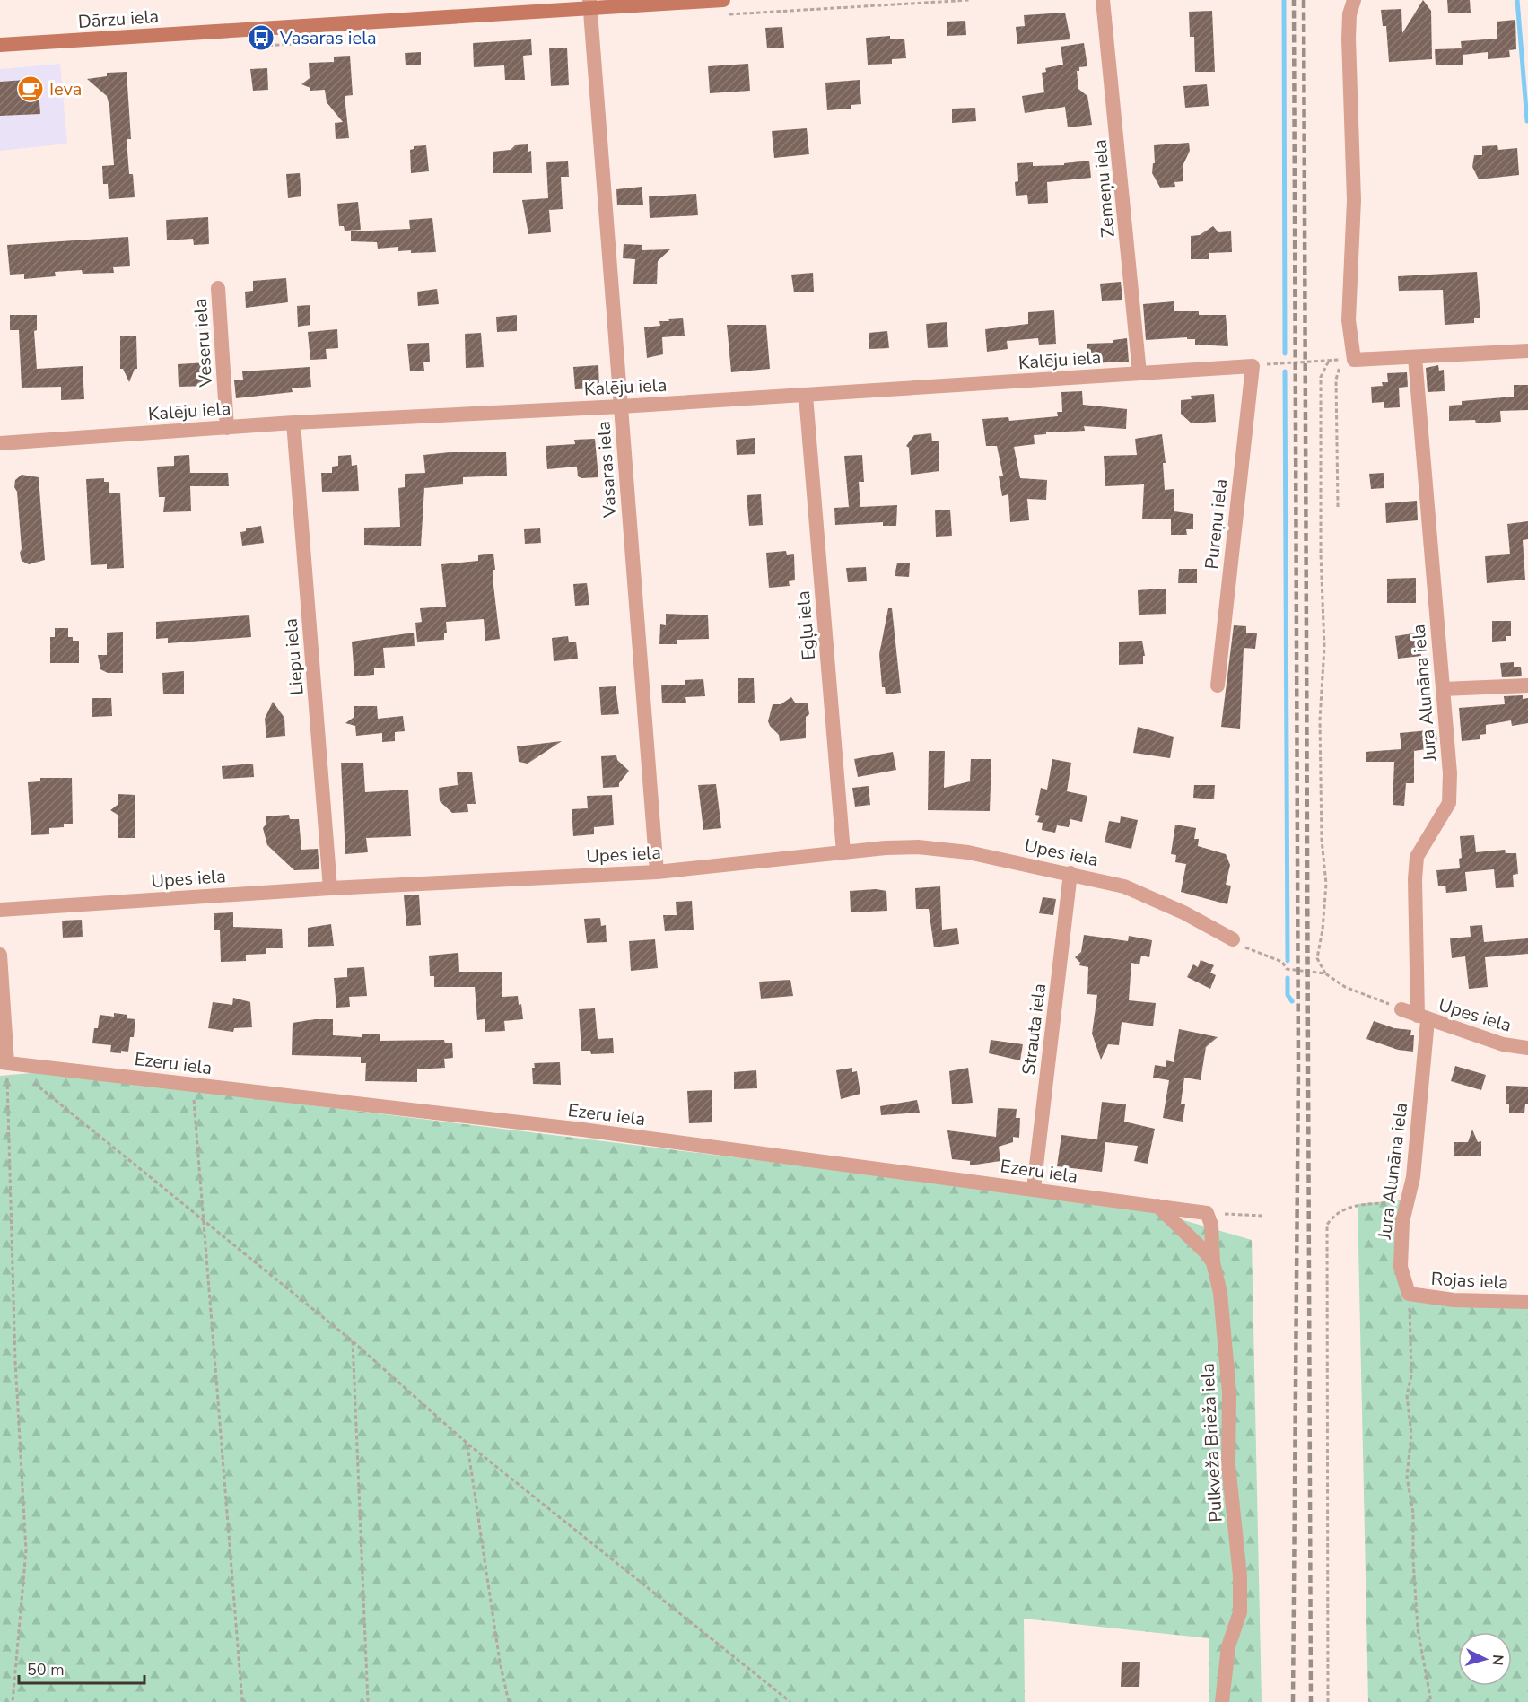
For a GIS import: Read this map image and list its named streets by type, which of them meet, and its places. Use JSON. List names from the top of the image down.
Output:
{
  "streets": {
    "main road": ["Dārzu iela"],
    "street": [
      "Zemeņu iela",
      "Veseru iela",
      "Kalēju iela",
      "Vasaras iela",
      "Pureņu iela",
      "Egļu iela",
      "Liepu iela",
      "Jura Alunāna iela",
      "Upes iela",
      "Strauta iela",
      "Ezeru iela",
      "Rojas iela",
      "Pulkveža Brieža iela"
    ]
  },
  "crossings": [
    ["Dārzu iela", "Vasaras iela"],
    ["Zemeņu iela", "Kalēju iela"],
    ["Veseru iela", "Kalēju iela"],
    ["Kalēju iela", "Vasaras iela"],
    ["Kalēju iela", "Pureņu iela"],
    ["Kalēju iela", "Egļu iela"],
    ["Kalēju iela", "Liepu iela"],
    ["Vasaras iela", "Upes iela"],
    ["Egļu iela", "Upes iela"],
    ["Liepu iela", "Upes iela"],
    ["Jura Alunāna iela", "Upes iela"],
    ["Jura Alunāna iela", "Rojas iela"],
    ["Upes iela", "Strauta iela"],
    ["Strauta iela", "Ezeru iela"],
    ["Ezeru iela", "Pulkveža Brieža iela"]
  ],
  "places": {
    "bus stop": ["Vasaras iela"],
    "cafe": ["Ieva"]
  },
  "scale_bar": "50 m",
  "north": "right"
}
